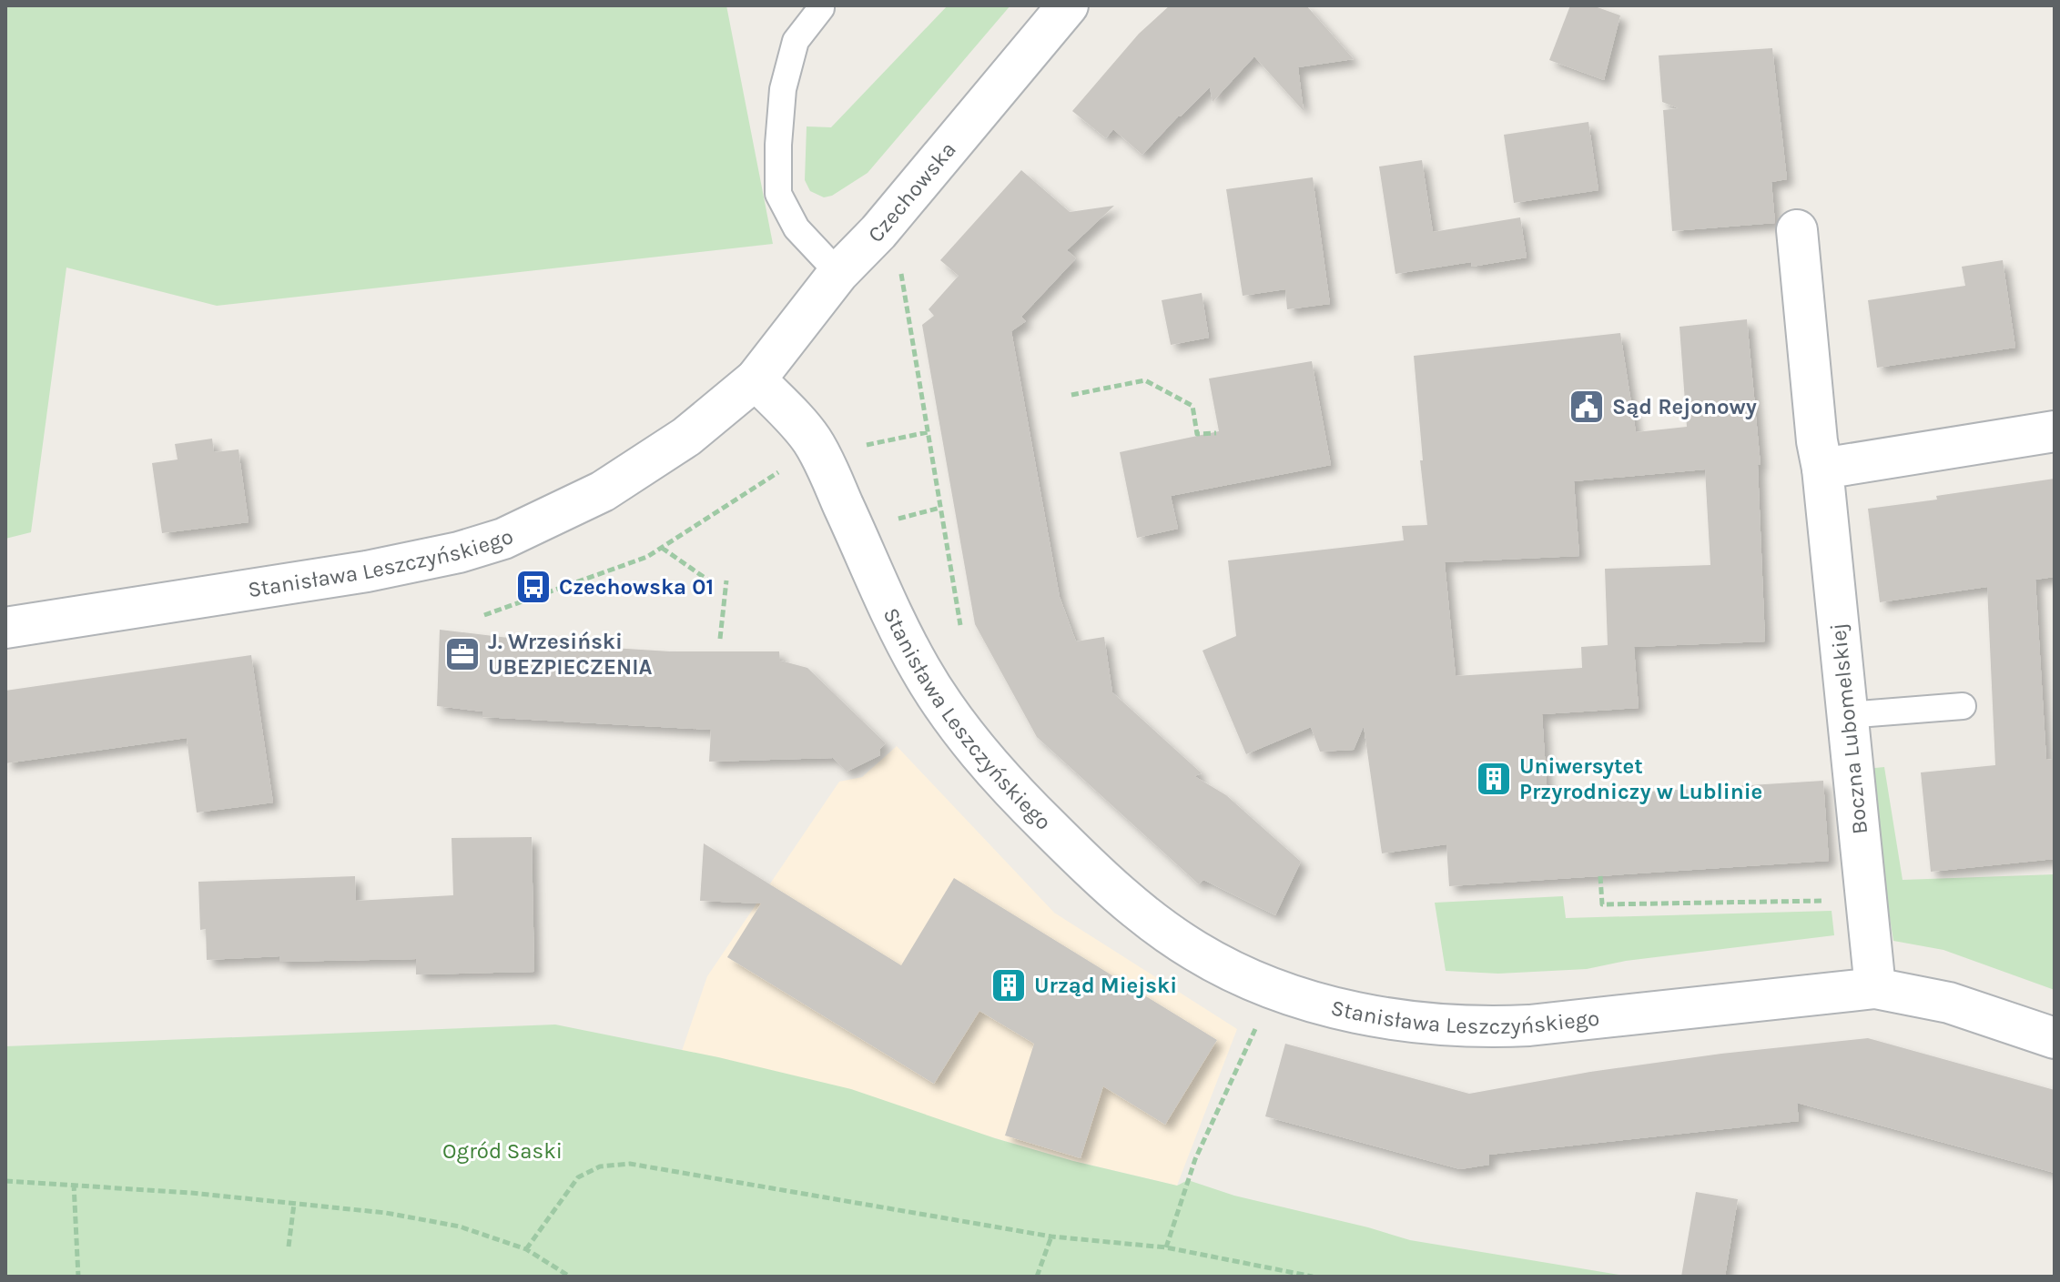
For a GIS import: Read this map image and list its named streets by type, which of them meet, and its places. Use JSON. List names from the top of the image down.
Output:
{
  "streets": {
    "street": ["Czechowska", "Stanisława Leszczyńskiego", "Boczna Lubomelskiej"]
  },
  "crossings": [
    ["Czechowska", "Stanisława Leszczyńskiego"],
    ["Stanisława Leszczyńskiego", "Boczna Lubomelskiej"]
  ],
  "parks": ["Ogród Saski"],
  "places": {
    "public building": ["Sąd Rejonowy"],
    "bus stop": ["Czechowska 01"],
    "office": ["J. Wrzesiński UBEZPIECZENIA"],
    "building": ["Uniwersytet Przyrodniczy w Lublinie", "Urząd Miejski"]
  }
}
